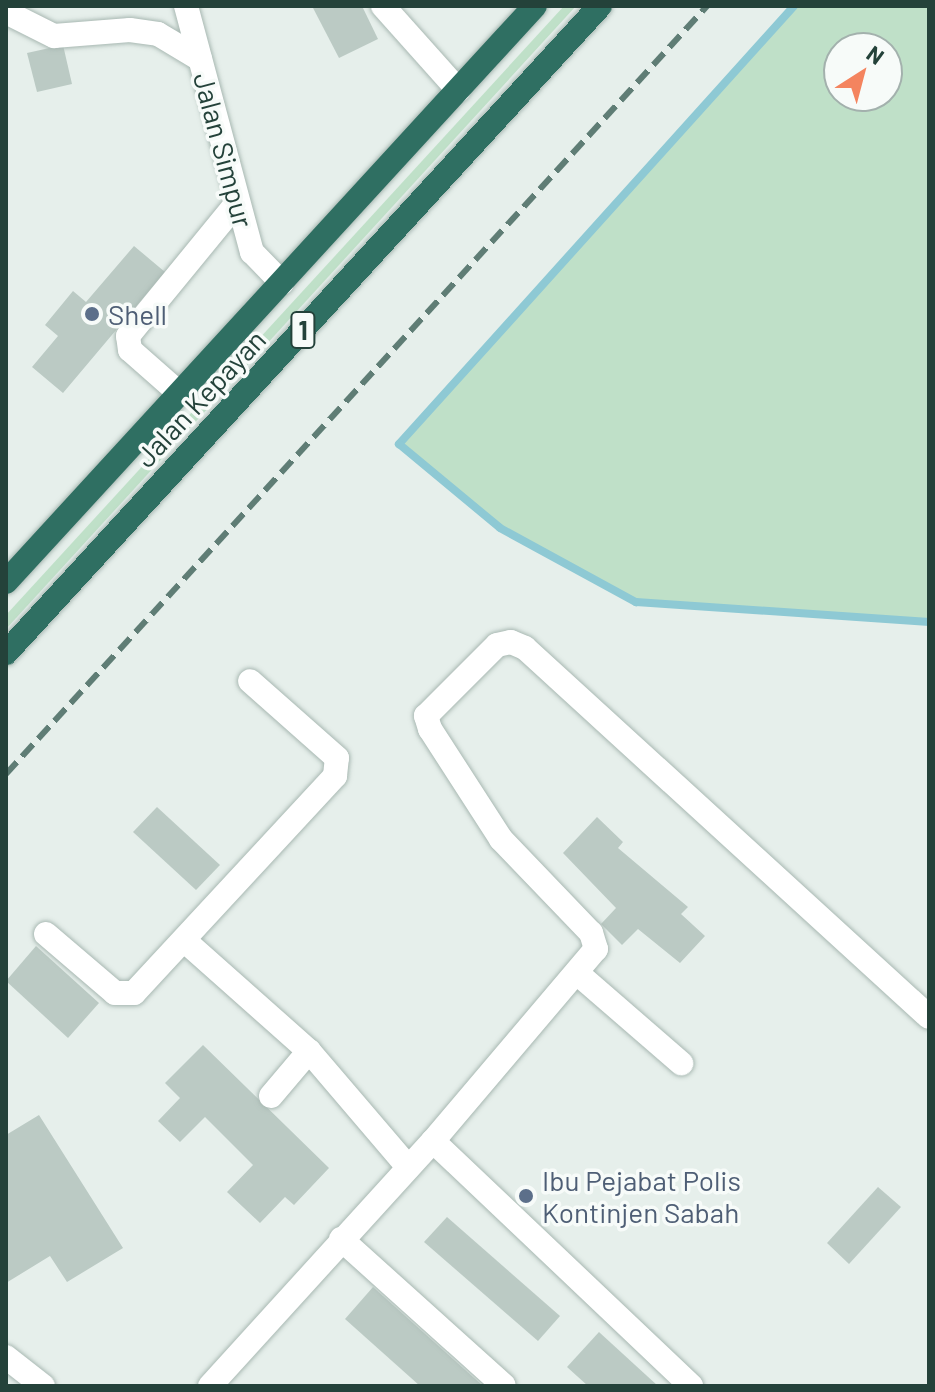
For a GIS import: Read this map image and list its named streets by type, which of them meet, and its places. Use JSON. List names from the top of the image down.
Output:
{
  "streets": {
    "highway": ["1", "Jalan Kepayan"],
    "street": ["Jalan Simpur"]
  },
  "crossings": [
    ["Jalan Simpur", "Jalan Kepayan"]
  ],
  "places": ["Shell", "Ibu Pejabat Polis Kontinjen Sabah"],
  "north": "top right"
}
